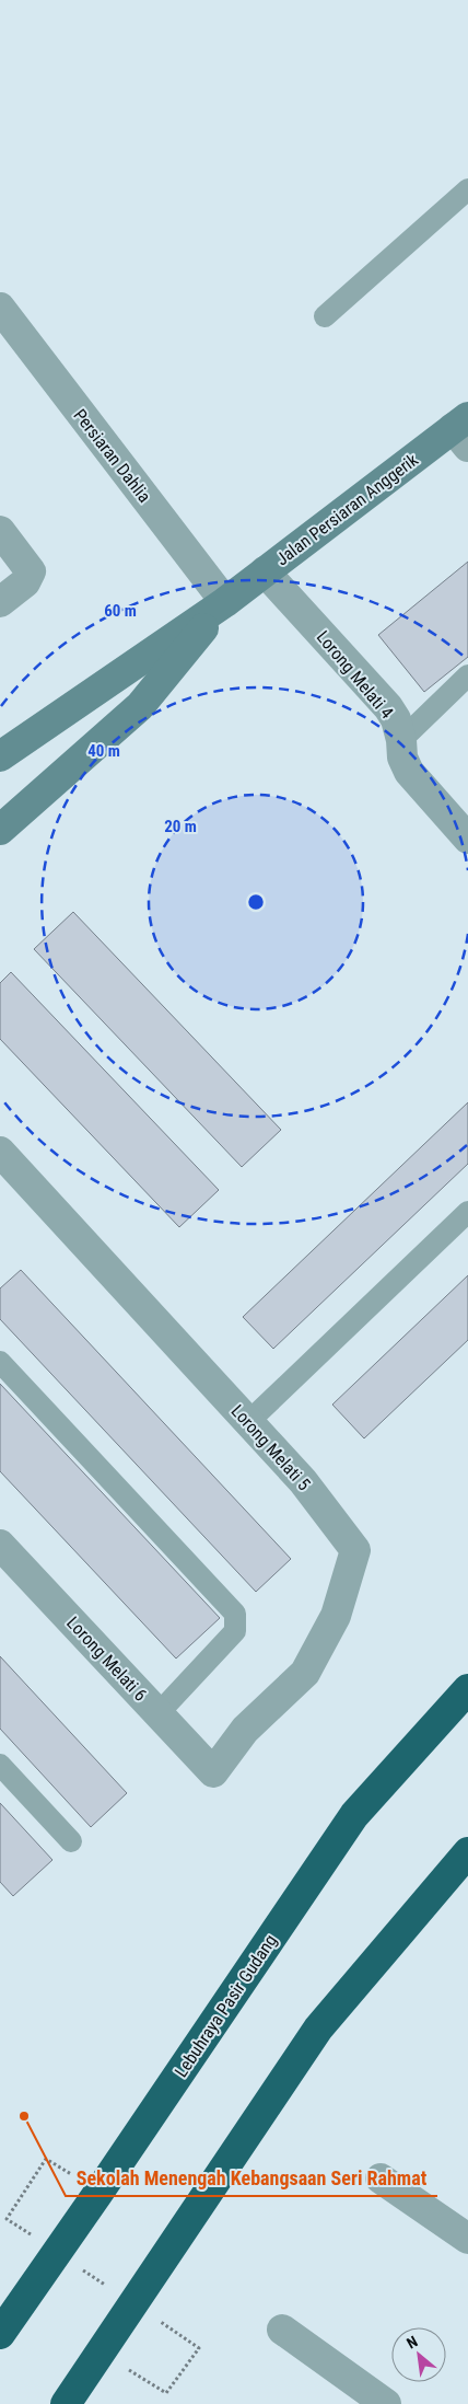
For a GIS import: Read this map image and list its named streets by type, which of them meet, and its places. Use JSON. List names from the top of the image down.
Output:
{
  "streets": {
    "highway": ["Lebuhraya Pasir Gudang"],
    "street": [
      "Persiaran Dahlia",
      "Jalan Persiaran Anggerik",
      "Lorong Melati 4",
      "Lorong Melati 5",
      "Lorong Melati 6"
    ]
  },
  "crossings": [
    ["Persiaran Dahlia", "Jalan Persiaran Anggerik"],
    ["Jalan Persiaran Anggerik", "Lorong Melati 4"],
    ["Lorong Melati 5", "Lorong Melati 6"]
  ],
  "places": ["Sekolah Menengah Kebangsaan Seri Rahmat"],
  "north": "top left",
  "rings": ["60 m", "40 m", "20 m"]
}
